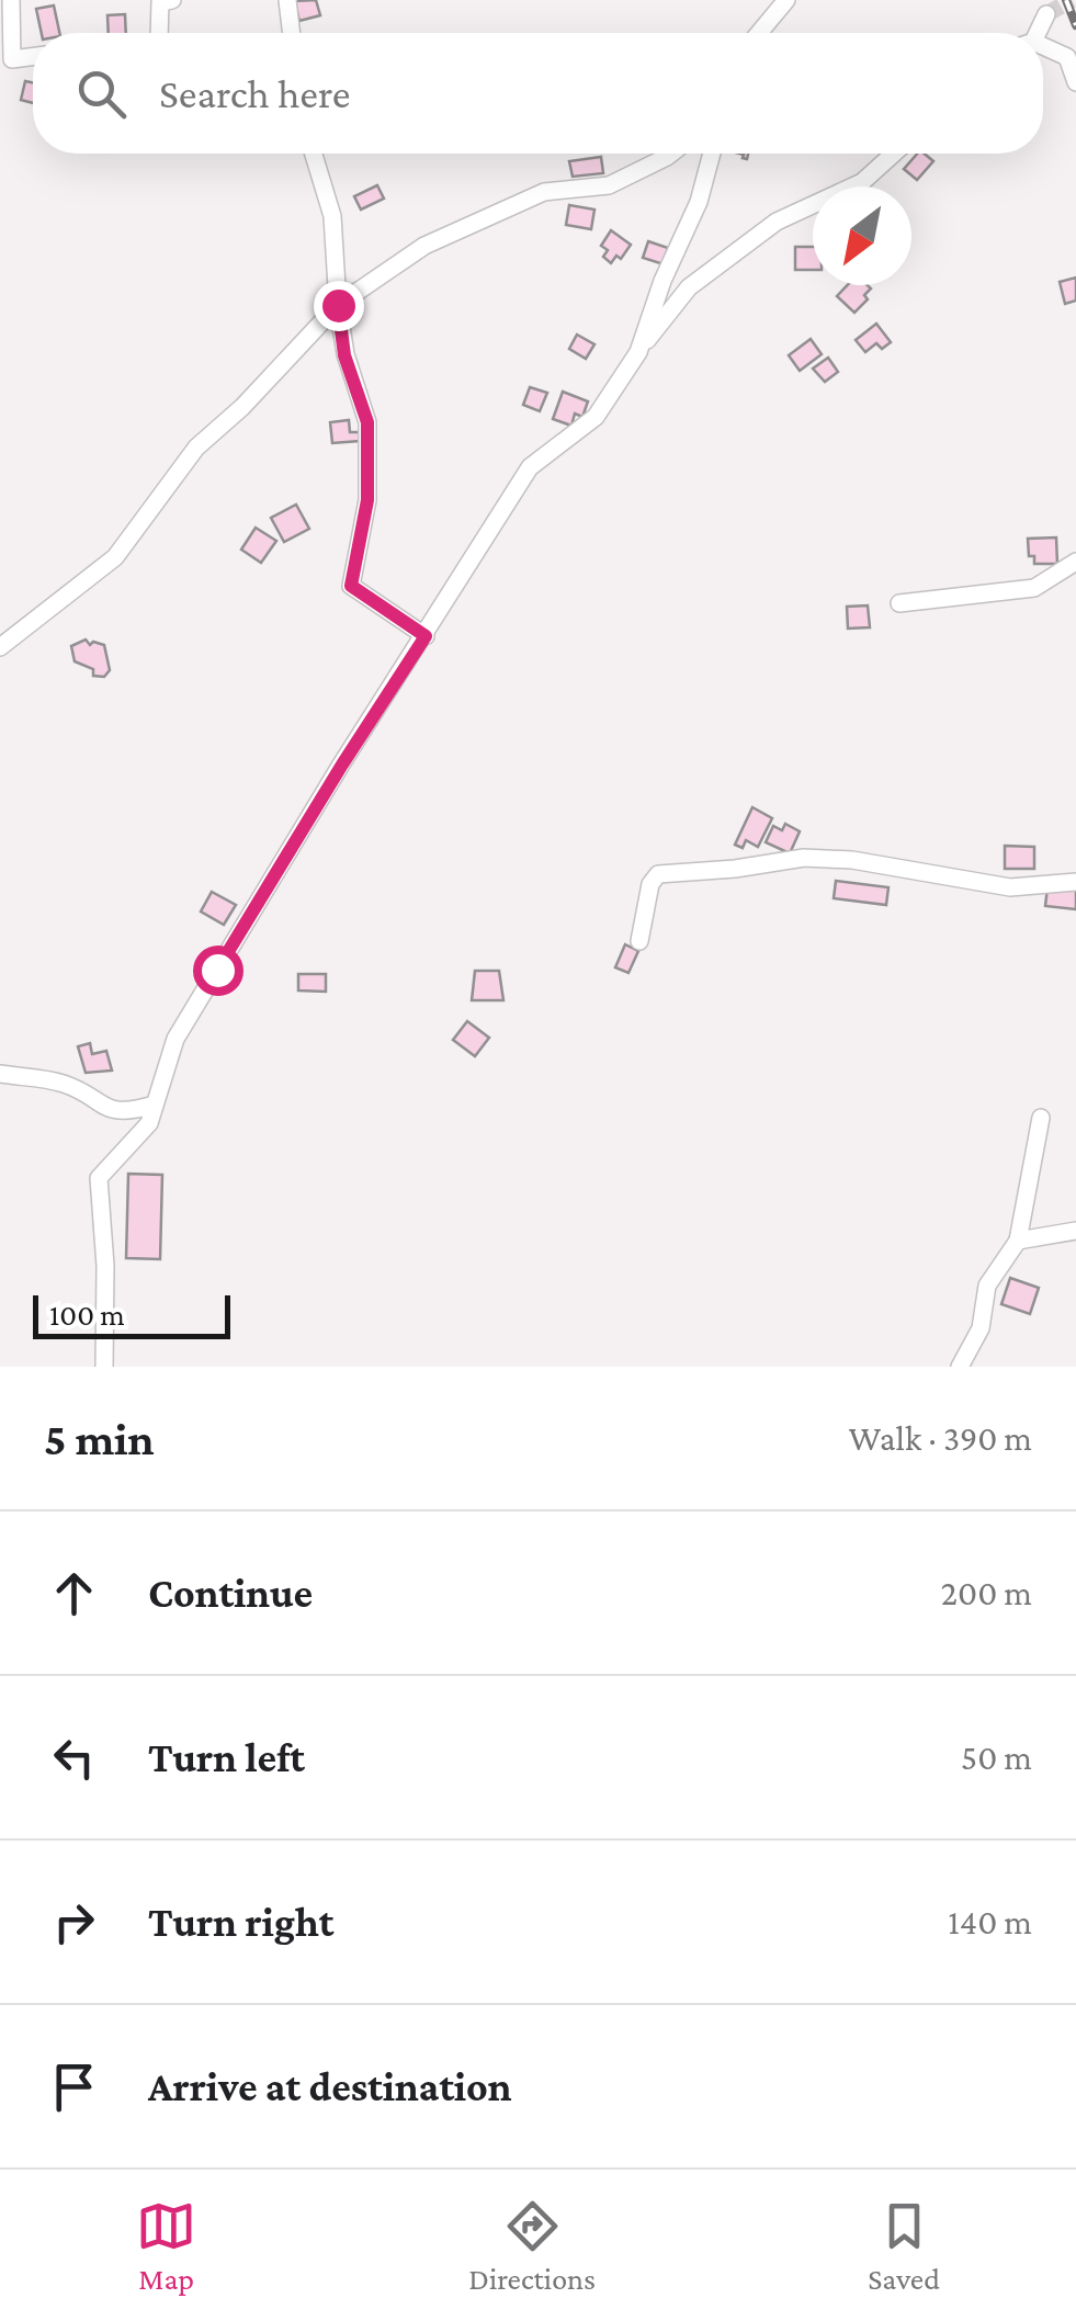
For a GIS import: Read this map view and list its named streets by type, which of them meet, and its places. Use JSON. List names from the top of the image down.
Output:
{
  "scale_bar": "100 m",
  "north": "bottom left",
  "page": {
    "search": "Search here",
    "scale": "100 m",
    "heading": ["5 min", "Walk · 390 m"],
    "list": [
      ["Continue", "200 m"],
      ["Turn left", "50 m"],
      ["Turn right", "140 m"],
      "Arrive at destination"
    ],
    "nav": ["Map", "Directions", "Saved"]
  }
}
